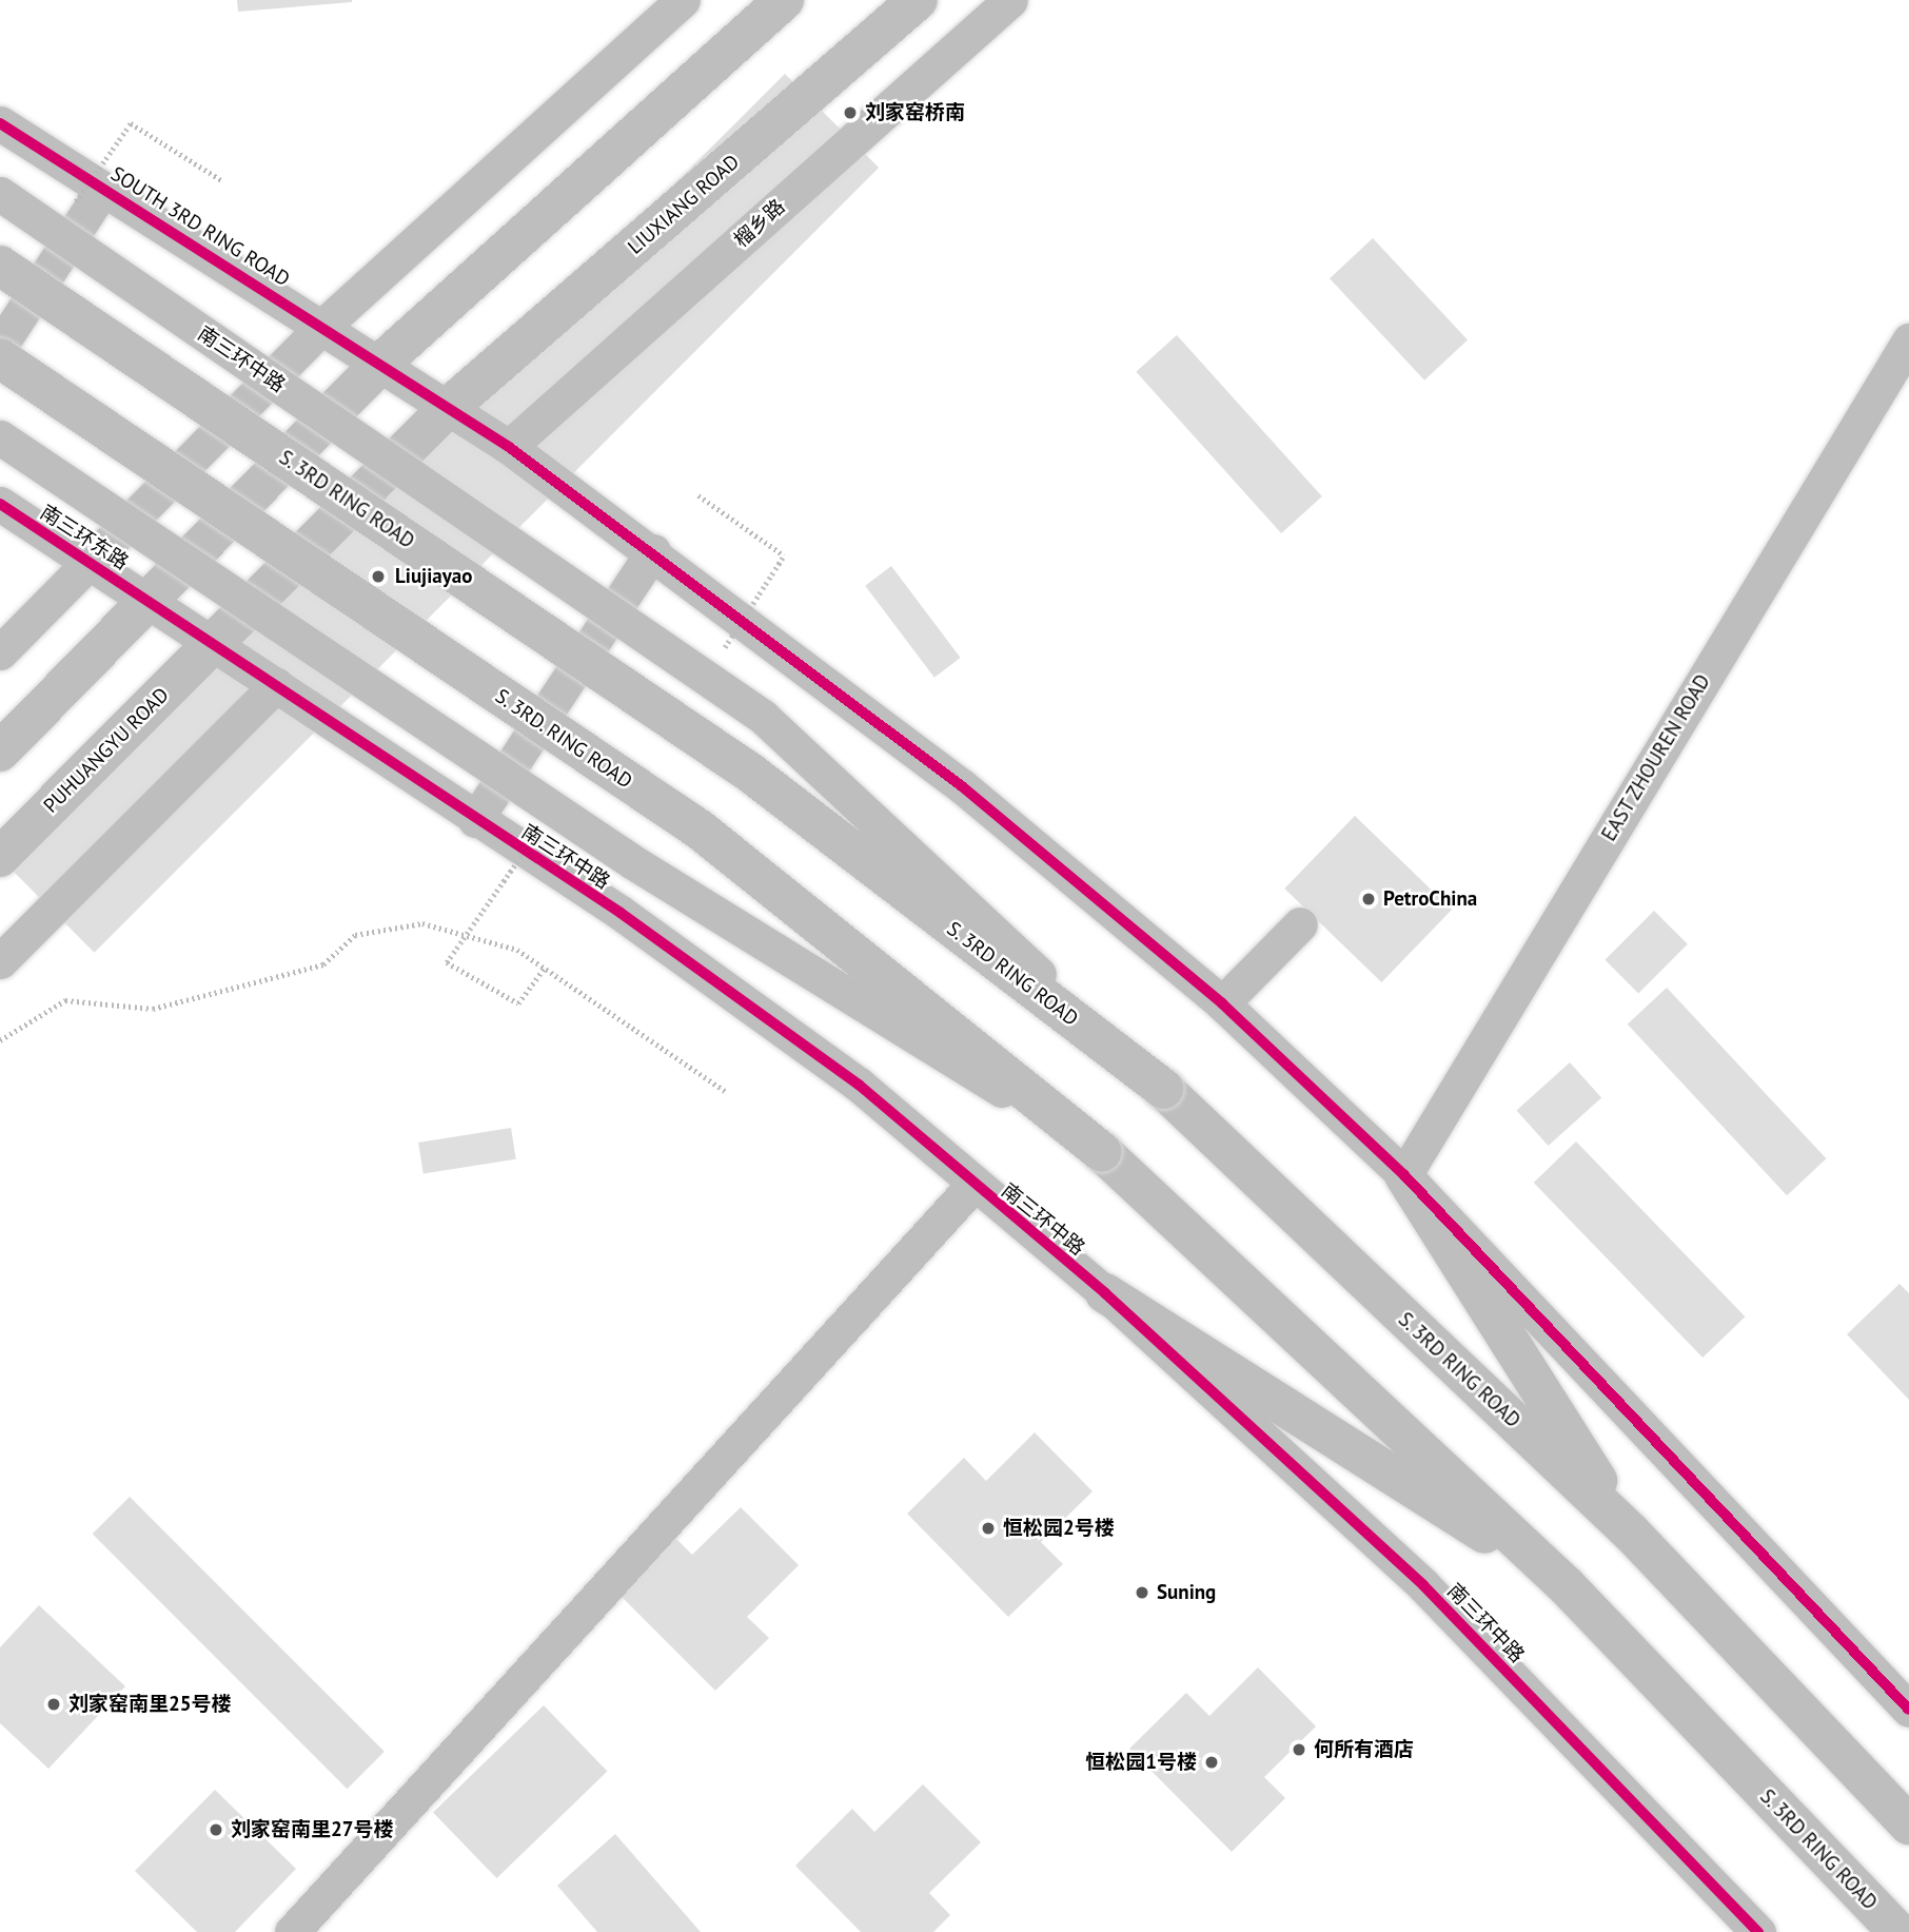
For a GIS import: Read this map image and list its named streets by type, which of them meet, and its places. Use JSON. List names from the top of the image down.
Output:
{
  "streets": {
    "main road": [
      "LIUXIANG ROAD",
      "S. 3RD RING ROAD",
      "S. 3RD. RING ROAD",
      "PUHUANGYU ROAD"
    ],
    "street": [
      "榴乡路",
      "SOUTH 3RD RING ROAD",
      "南三环中路",
      "南三环东路",
      "EAST ZHOUREN ROAD"
    ]
  },
  "crossings": [
    ["LIUXIANG ROAD", "SOUTH 3RD RING ROAD"],
    ["LIUXIANG ROAD", "南三环中路"],
    ["LIUXIANG ROAD", "南三环东路"],
    ["LIUXIANG ROAD", "PUHUANGYU ROAD"],
    ["南三环中路", "S. 3RD RING ROAD"],
    ["南三环中路", "南三环东路"],
    ["南三环中路", "S. 3RD. RING ROAD"],
    ["南三环中路", "PUHUANGYU ROAD"],
    ["S. 3RD RING ROAD", "S. 3RD. RING ROAD"],
    ["南三环东路", "PUHUANGYU ROAD"]
  ],
  "places": [
    "刘家窑桥南",
    "Liujiayao",
    "PetroChina",
    "恒松园2号楼",
    "Suning",
    "刘家窑南里25号楼",
    "何所有酒店",
    "恒松园1号楼",
    "刘家窑南里27号楼"
  ]
}
